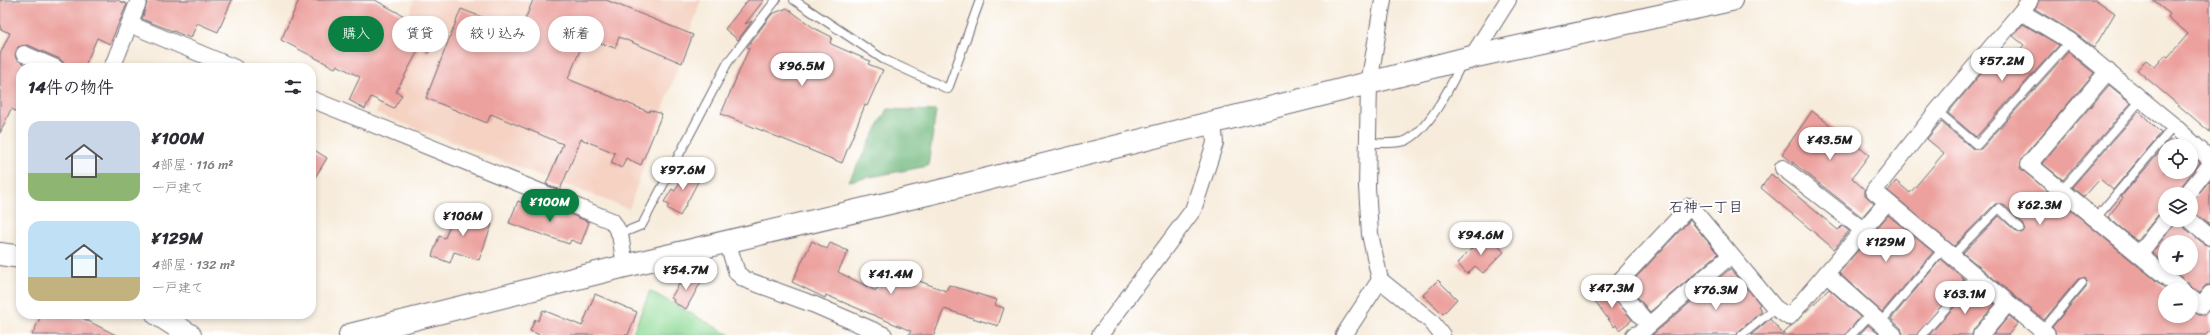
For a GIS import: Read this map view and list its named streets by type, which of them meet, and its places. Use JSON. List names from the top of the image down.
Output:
{
  "districts": ["石神一丁目"],
  "page": {
    "chip": [
      "購入",
      "賃貸",
      "絞り込み",
      "新着"
    ],
    "price": [
      "¥57.2M",
      "¥96.5M",
      "¥43.5M",
      "¥97.6M",
      "¥100M",
      "¥62.3M",
      "¥106M",
      "¥94.6M",
      "¥129M",
      "¥54.7M",
      "¥41.4M",
      "¥47.3M",
      "¥76.3M",
      "¥63.1M"
    ],
    "heading": "14件の物件",
    "list": [
      {
        "name": "¥100M",
        "note": "4部屋 · 116 m² · 一戸建て"
      },
      {
        "name": "¥129M",
        "note": "4部屋 · 132 m² · 一戸建て"
      }
    ],
    "map_buttons": ["+", "−"]
  }
}
